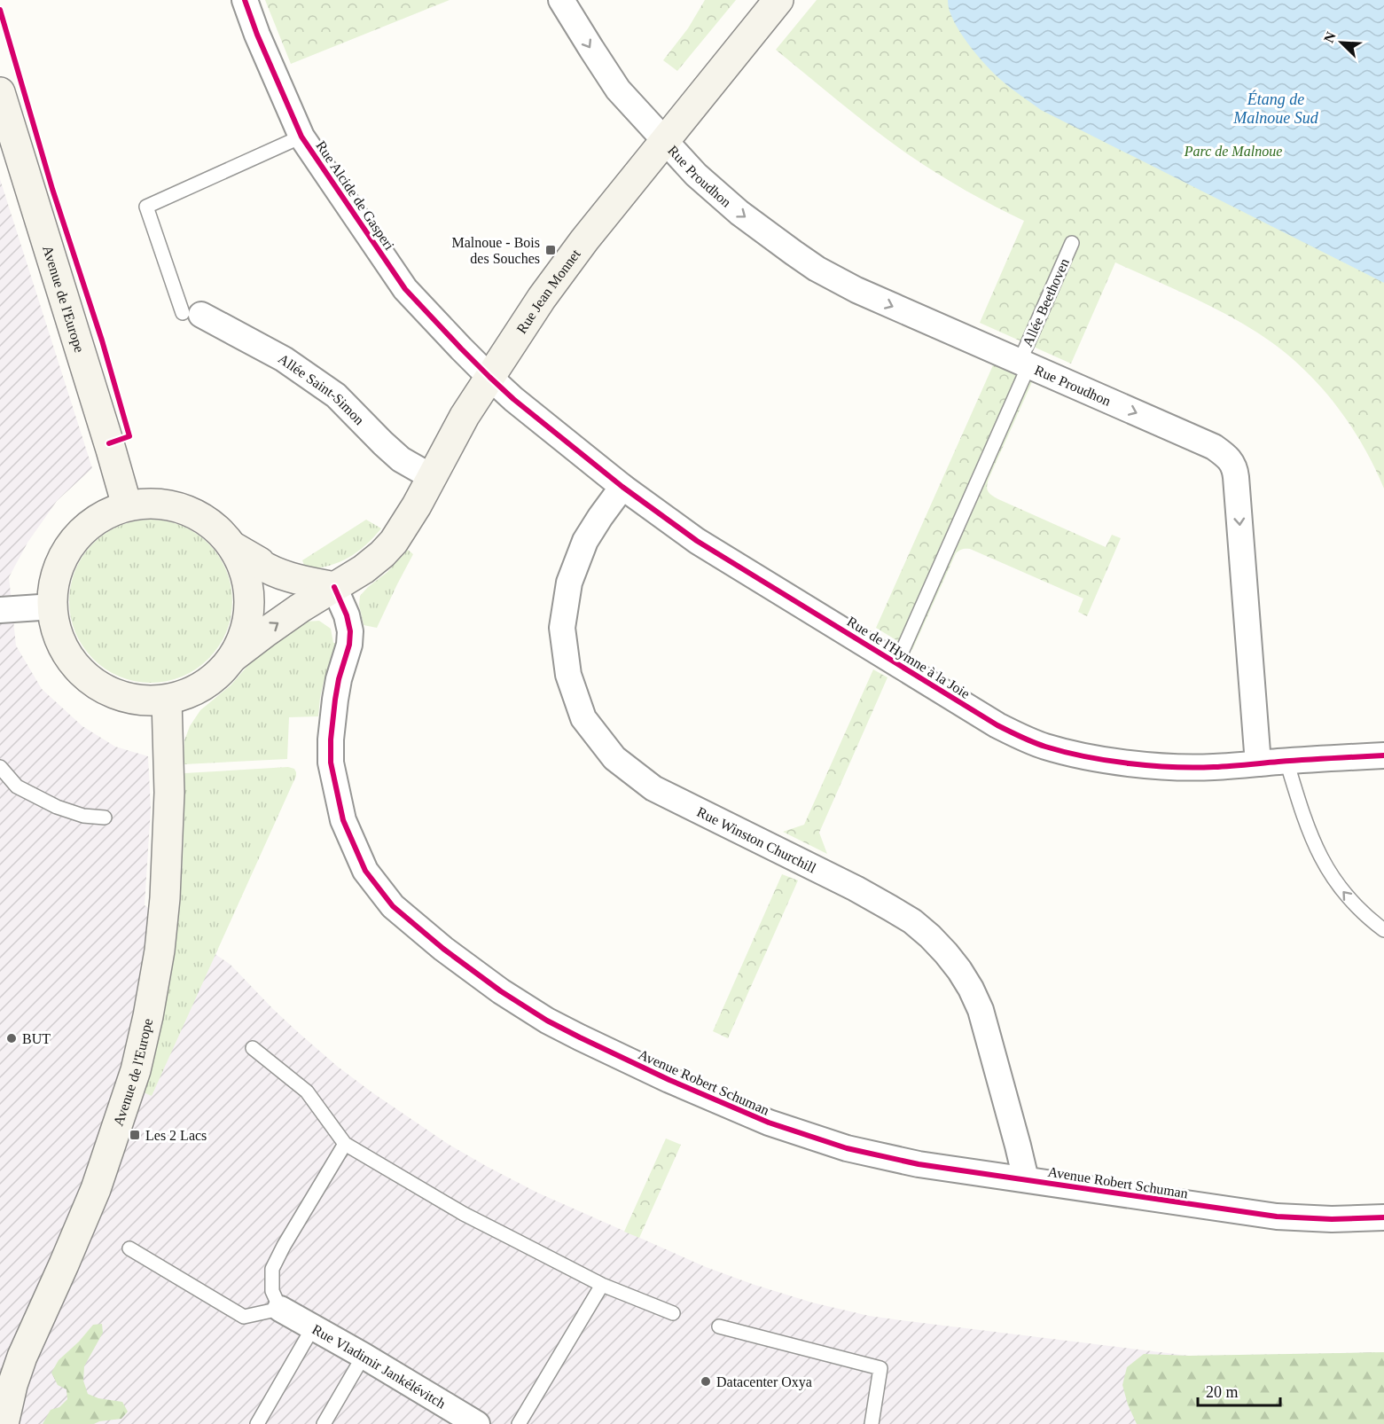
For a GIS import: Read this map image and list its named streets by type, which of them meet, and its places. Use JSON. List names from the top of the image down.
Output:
{
  "streets": {
    "main road": ["Rue Jean Monnet", "Avenue de l'Europe"],
    "street": [
      "Rue Proudhon",
      "Rue Alcide de Gasperi",
      "Allée Saint-Simon",
      "Rue de l'Hymne à la Joie",
      "Rue Winston Churchill",
      "Avenue Robert Schuman",
      "Rue Vladimir Jankélévitch"
    ],
    "lane": ["Allée Beethoven"]
  },
  "crossings": [
    ["Rue Proudhon", "Rue Jean Monnet"],
    ["Rue Proudhon", "Allée Beethoven"],
    ["Rue Proudhon", "Rue de l'Hymne à la Joie"],
    ["Rue Alcide de Gasperi", "Rue Jean Monnet"],
    ["Rue Alcide de Gasperi", "Rue de l'Hymne à la Joie"],
    ["Rue Jean Monnet", "Allée Saint-Simon"],
    ["Rue Jean Monnet", "Rue de l'Hymne à la Joie"],
    ["Rue Jean Monnet", "Avenue Robert Schuman"],
    ["Allée Beethoven", "Rue de l'Hymne à la Joie"],
    ["Rue de l'Hymne à la Joie", "Rue Winston Churchill"],
    ["Rue Winston Churchill", "Avenue Robert Schuman"]
  ],
  "one_way": ["Rue Proudhon"],
  "water": ["Étang de Malnoue Sud"],
  "parks": ["Parc de Malnoue"],
  "places": {
    "transit": ["Malnoue - Bois des Souches", "Les 2 Lacs"],
    "other": ["BUT", "Datacenter Oxya"]
  },
  "scale_bar": "20 m",
  "north": "top left"
}
